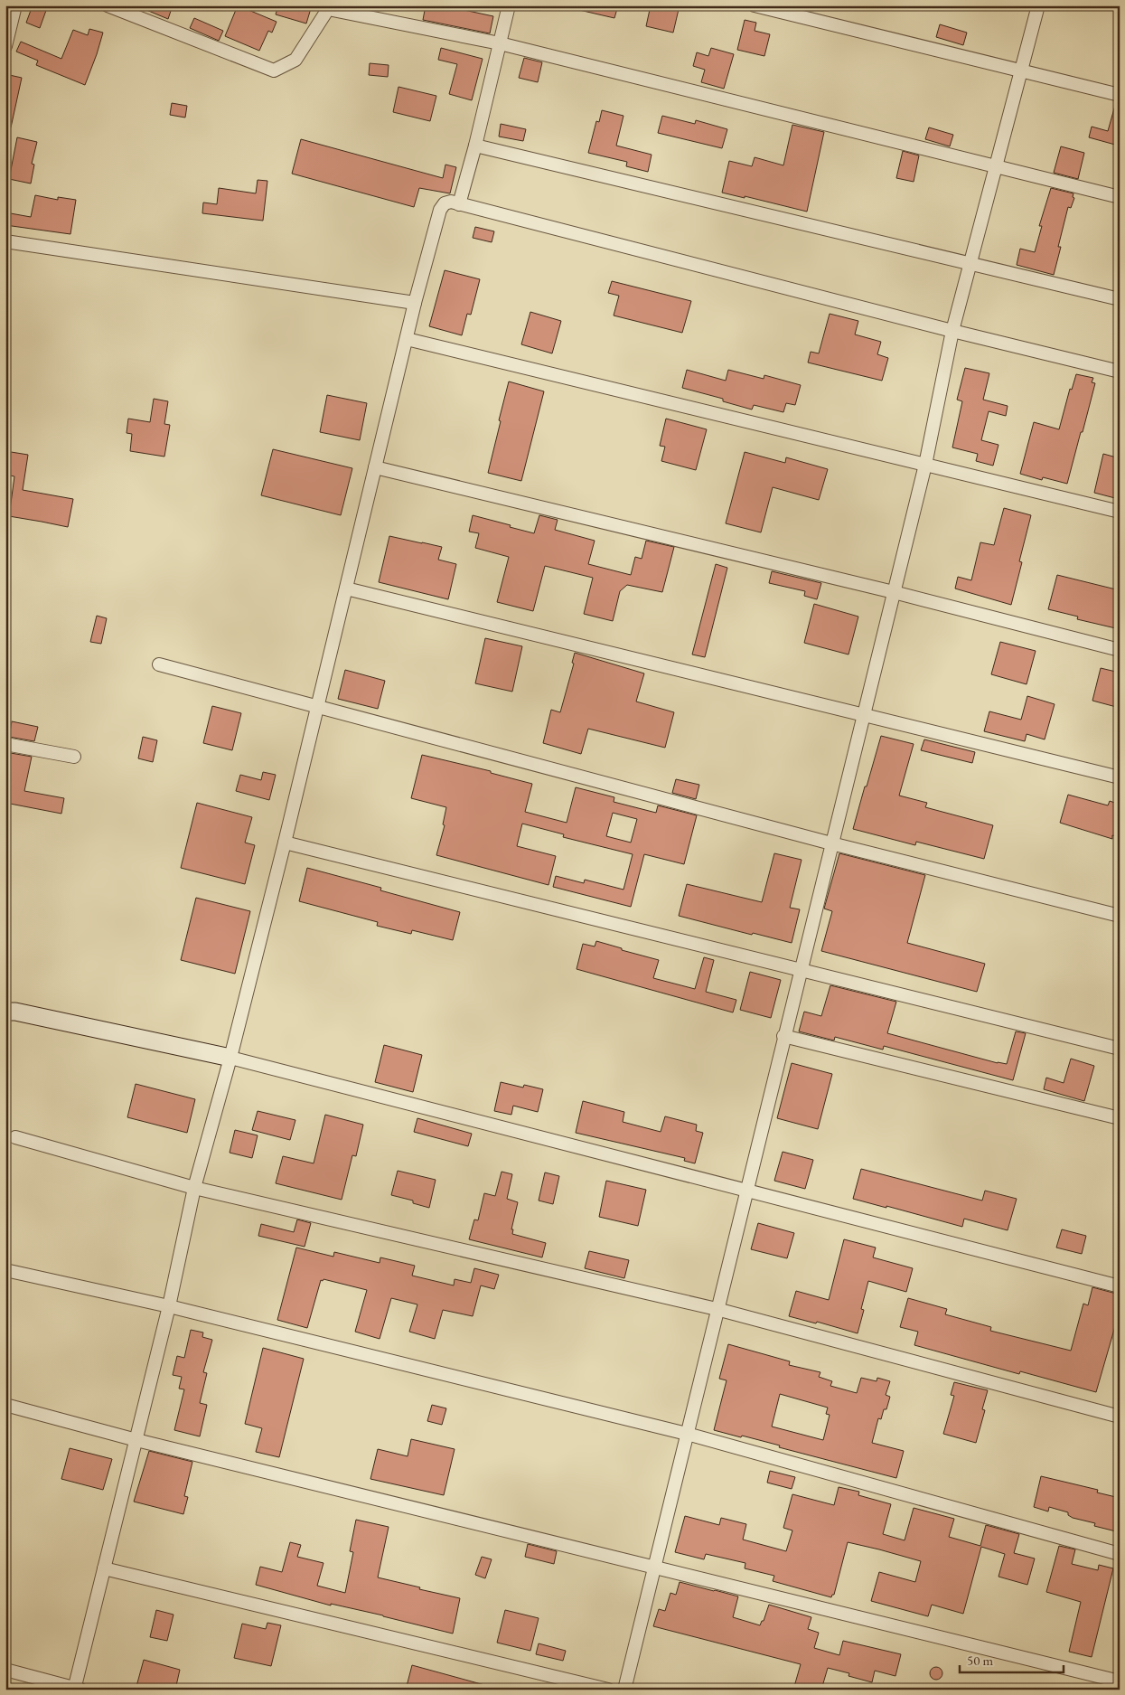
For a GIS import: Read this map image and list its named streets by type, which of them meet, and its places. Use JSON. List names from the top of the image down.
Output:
{
  "scale_bar": "50 m"
}
